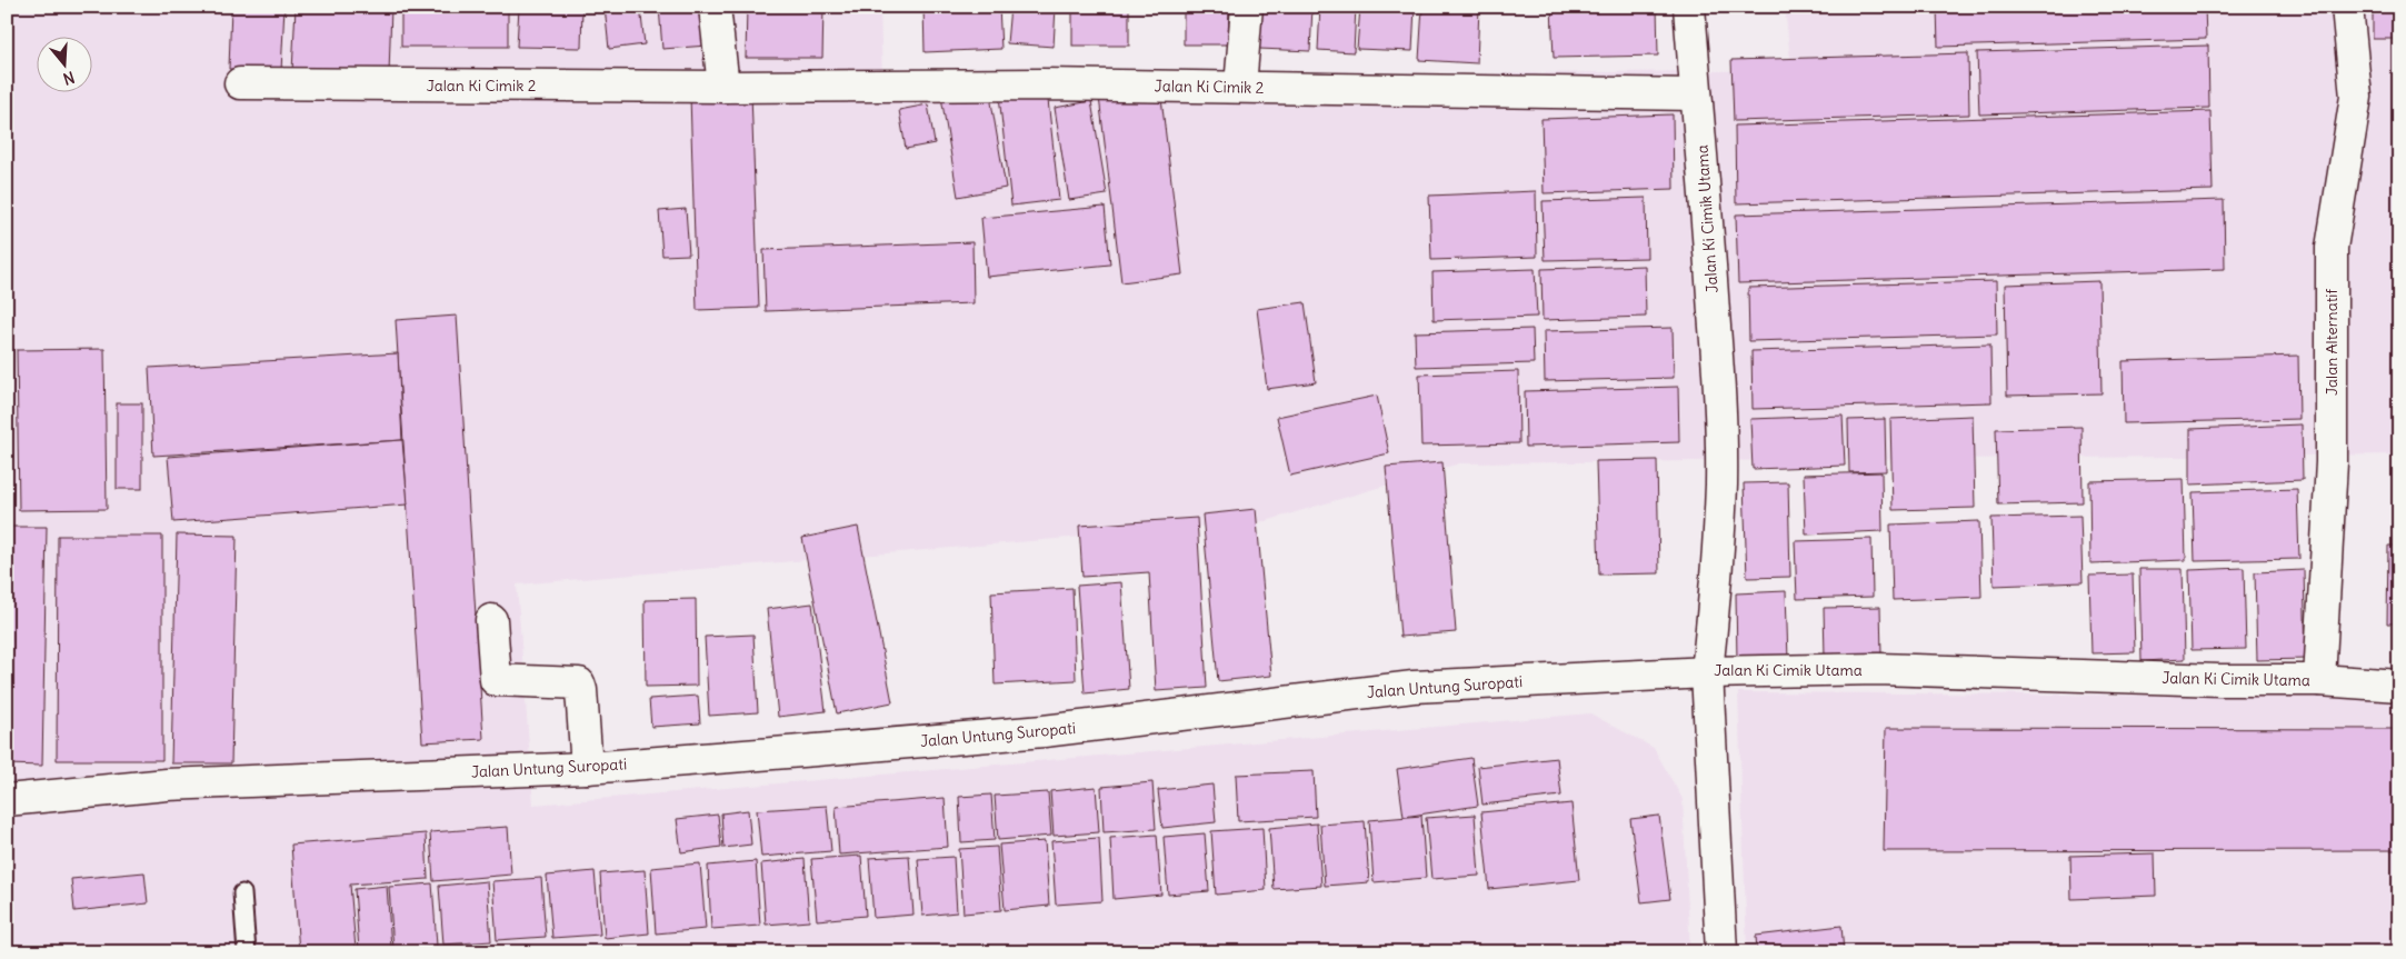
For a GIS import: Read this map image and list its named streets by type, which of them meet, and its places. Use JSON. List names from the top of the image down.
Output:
{
  "streets": {
    "street": [
      "Jalan Ki Cimik 2",
      "Jalan Ki Cimik Utama",
      "Jalan Alternatif",
      "Jalan Untung Suropati"
    ]
  },
  "crossings": [
    ["Jalan Ki Cimik 2", "Jalan Ki Cimik Utama"],
    ["Jalan Ki Cimik Utama", "Jalan Alternatif"],
    ["Jalan Ki Cimik Utama", "Jalan Untung Suropati"]
  ],
  "north": "bottom"
}
